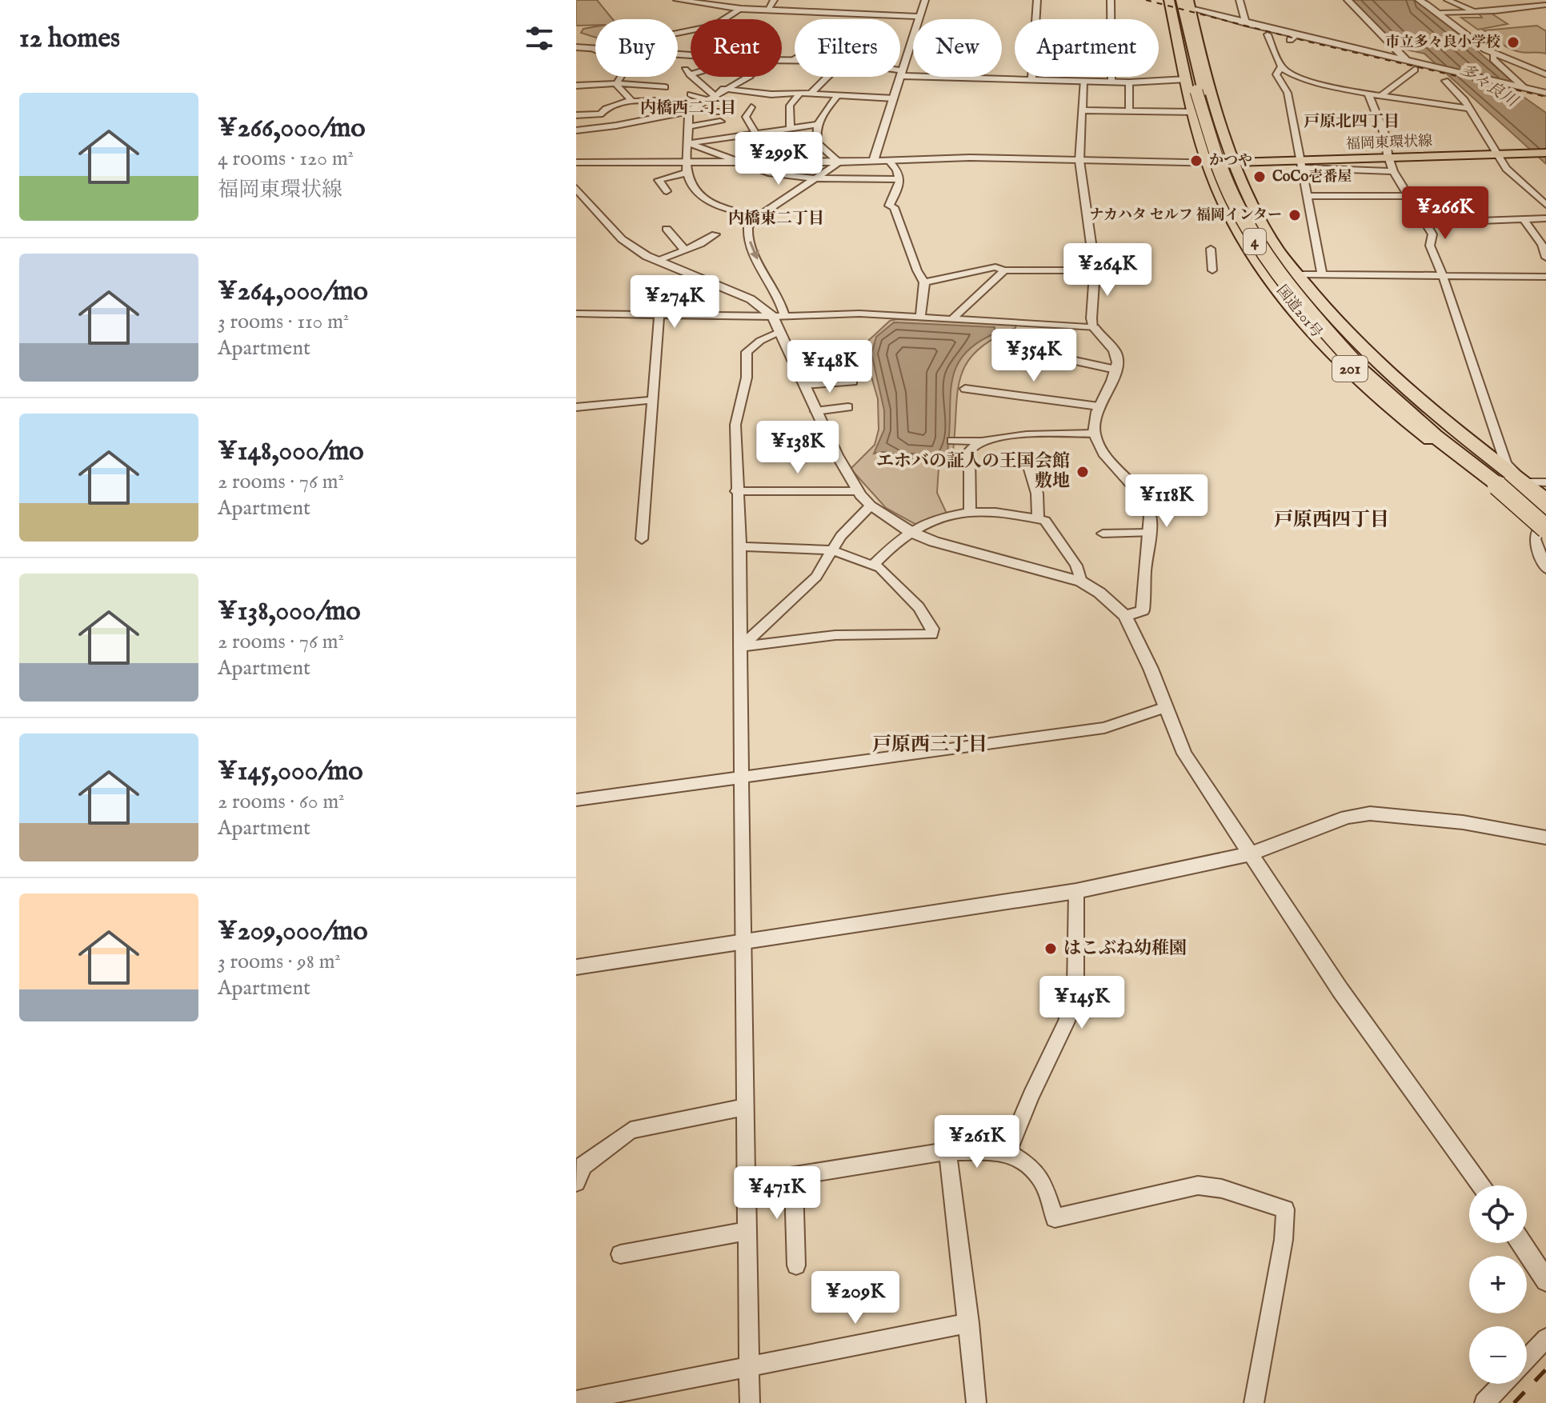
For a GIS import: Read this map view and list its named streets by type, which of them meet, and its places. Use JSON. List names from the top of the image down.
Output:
{
  "streets": {
    "highway": ["4", "国道201号", "201"],
    "main road": ["福岡東環状線"]
  },
  "crossings": [
    ["福岡東環状線", "国道201号"],
    ["福岡東環状線", "201"],
    ["4", "国道201号"],
    ["4", "201"],
    ["国道201号", "201"]
  ],
  "districts": [
    "内橋西二丁目",
    "戸原北四丁目",
    "内橋東二丁目",
    "戸原西四丁目",
    "戸原西三丁目"
  ],
  "water": ["多々良川"],
  "places": [
    "市立多々良小学校",
    "かつや",
    "CoCo壱番屋",
    "ナカハタ セルフ 福岡インター",
    "エホバの証人の王国会館 敷地",
    "はこぶね幼稚園"
  ],
  "page": {
    "heading": "12 homes",
    "chip": [
      "Buy",
      "Rent",
      "Filters",
      "New",
      "Apartment"
    ],
    "list": [
      {
        "name": "¥266,000/mo",
        "note": "4 rooms · 120 m² · 福岡東環状線"
      },
      {
        "name": "¥264,000/mo",
        "note": "3 rooms · 110 m² · Apartment"
      },
      {
        "name": "¥148,000/mo",
        "note": "2 rooms · 76 m² · Apartment"
      },
      {
        "name": "¥138,000/mo",
        "note": "2 rooms · 76 m² · Apartment"
      },
      {
        "name": "¥145,000/mo",
        "note": "2 rooms · 60 m² · Apartment"
      },
      {
        "name": "¥209,000/mo",
        "note": "3 rooms · 98 m² · Apartment"
      }
    ],
    "price": [
      "¥299K",
      "¥266K",
      "¥264K",
      "¥274K",
      "¥354K",
      "¥148K",
      "¥138K",
      "¥118K",
      "¥145K",
      "¥261K",
      "¥471K",
      "¥209K"
    ],
    "map_buttons": ["+", "−"]
  }
}
